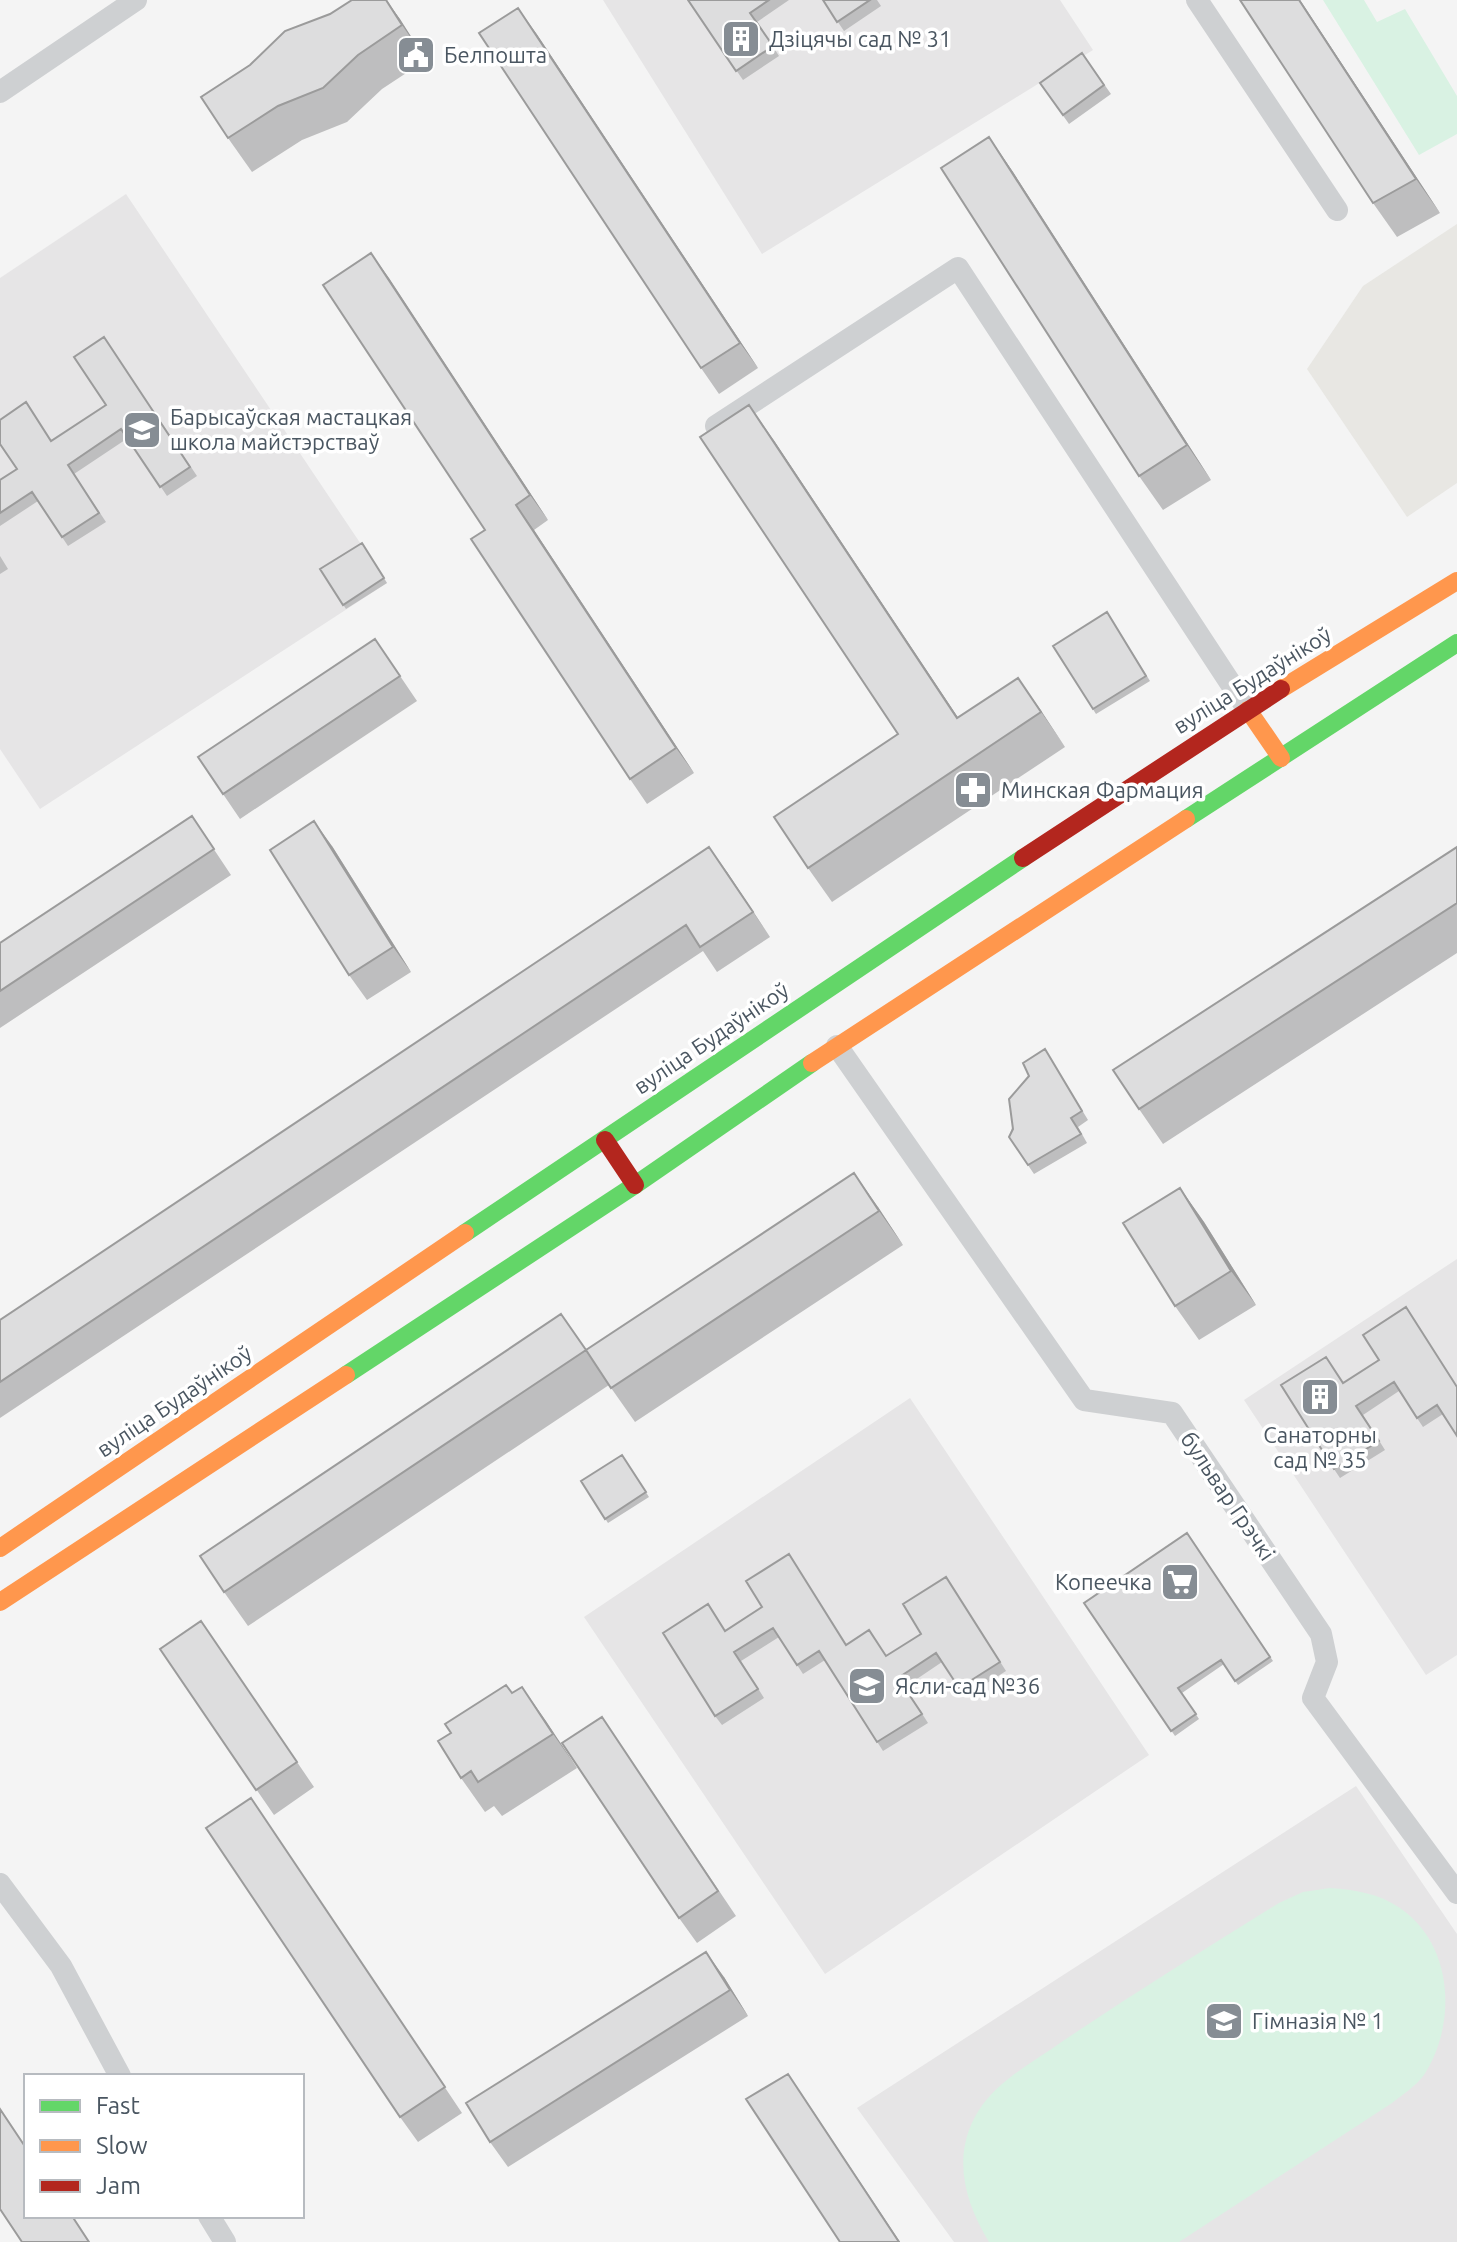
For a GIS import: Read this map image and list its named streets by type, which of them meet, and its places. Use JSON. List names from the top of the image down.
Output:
{
  "streets": {
    "street": ["вуліца Будаўнікоў", "бульвар Грэчкі"]
  },
  "places": {
    "building": ["Дзіцячы сад № 31", "Санаторны сад № 35"],
    "public building": ["Белпошта"],
    "school or university": ["Барысаўская мастацкая школа майстэрстваў", "Ясли-сад №36", "Гімназія № 1"],
    "pharmacy": ["Минская Фармация"],
    "supermarket": ["Копеечка"]
  },
  "legend": ["Fast", "Slow", "Jam"]
}
